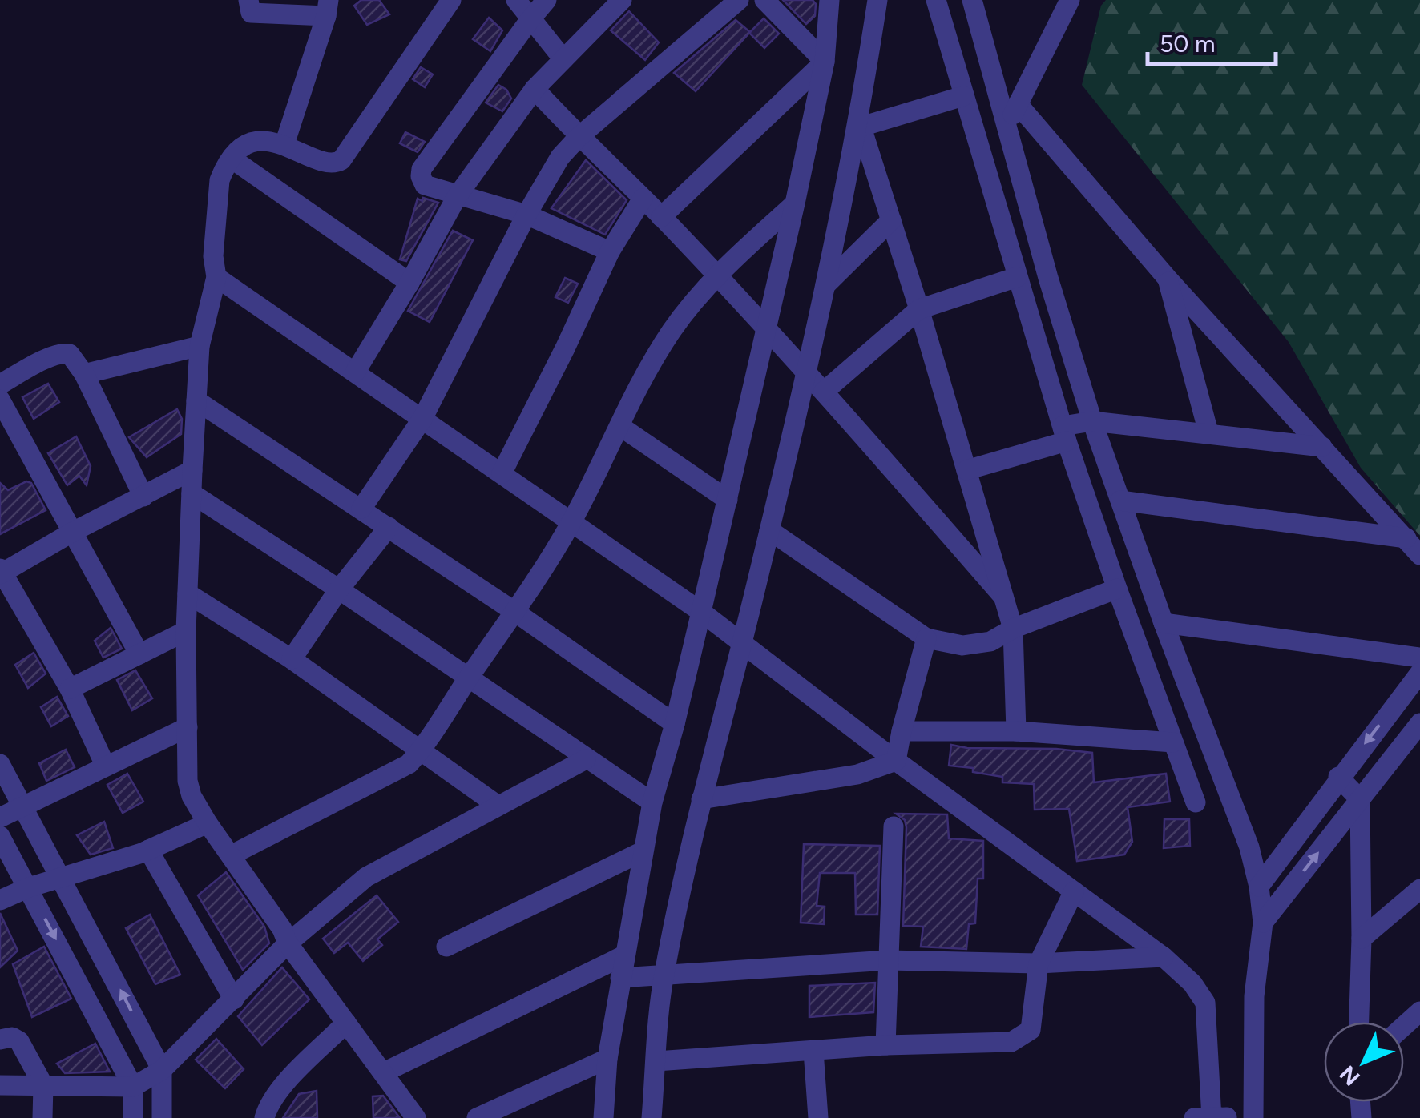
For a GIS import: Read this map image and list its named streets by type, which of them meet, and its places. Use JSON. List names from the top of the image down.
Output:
{
  "scale_bar": "50 m",
  "north": "bottom left"
}
